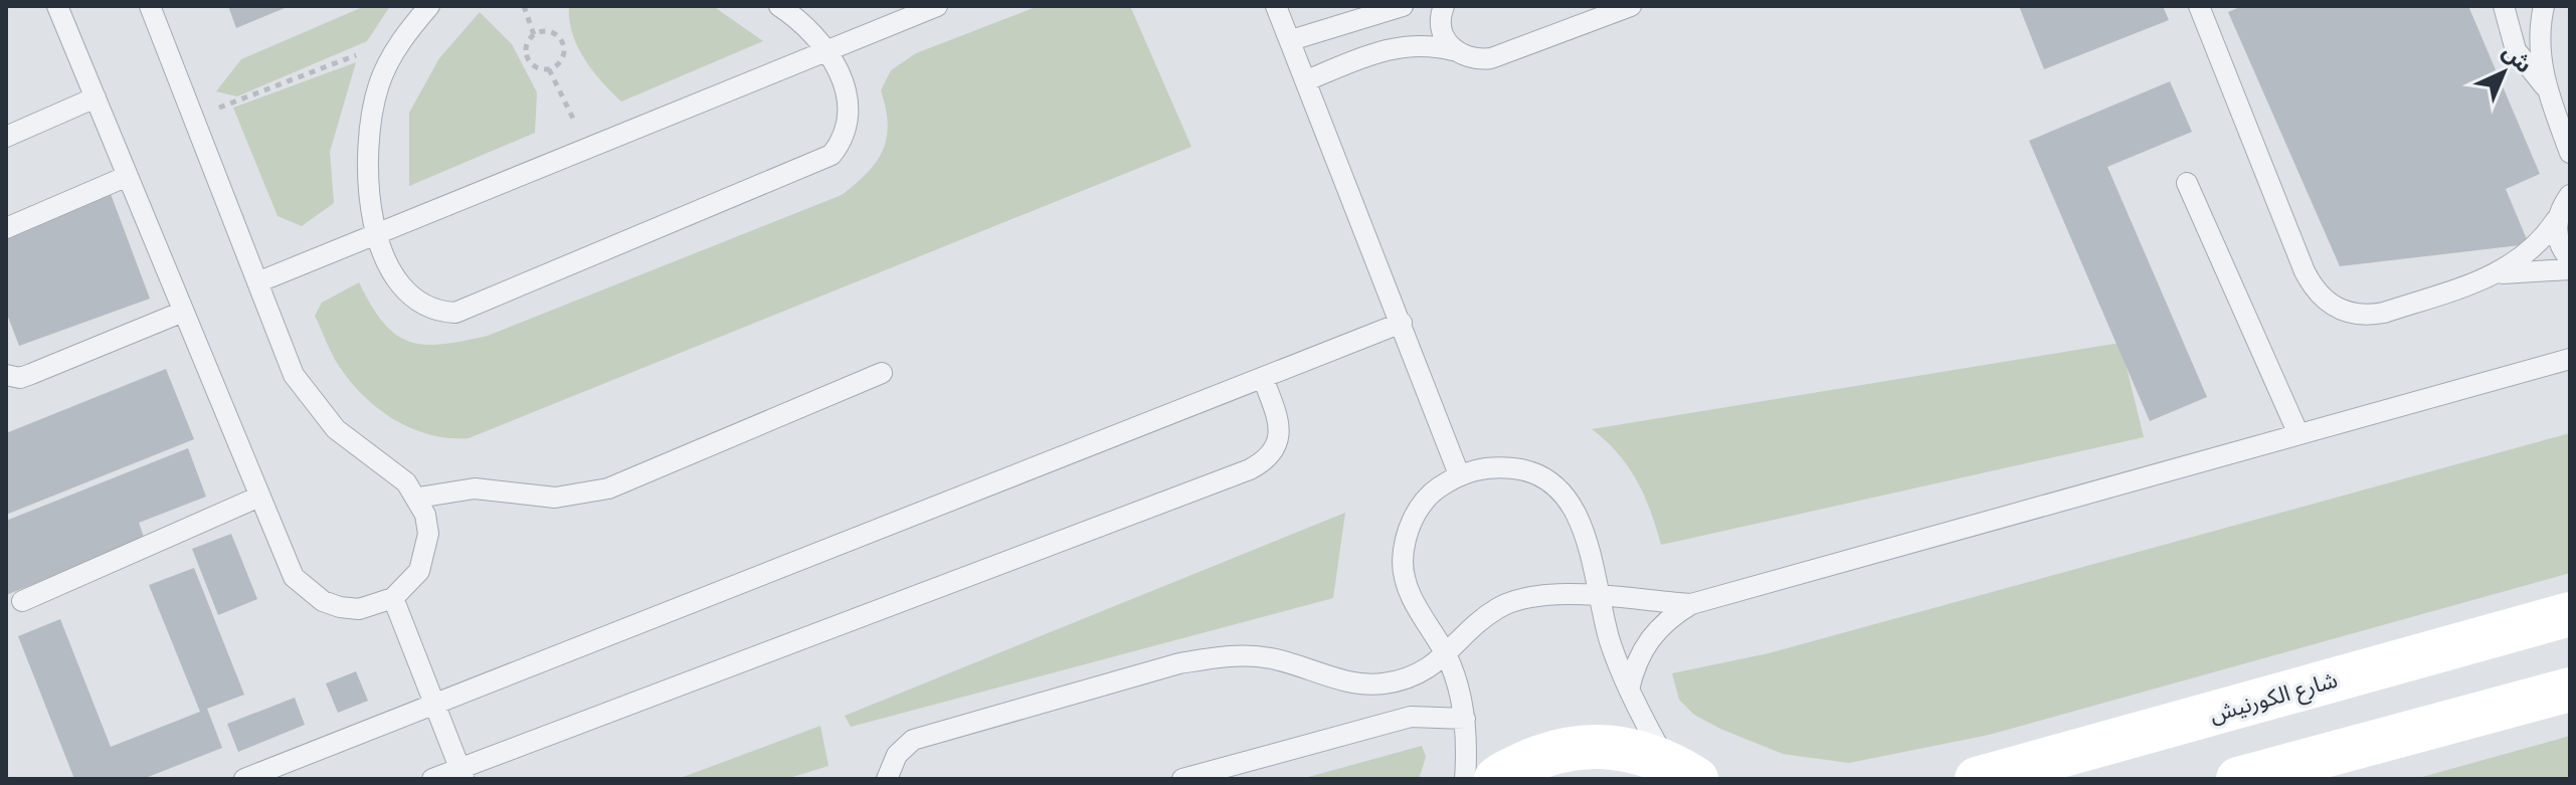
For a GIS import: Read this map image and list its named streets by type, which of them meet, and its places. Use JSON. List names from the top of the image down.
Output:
{
  "streets": {
    "main road": ["شارع الكورنيش"]
  },
  "north": "top right"
}
